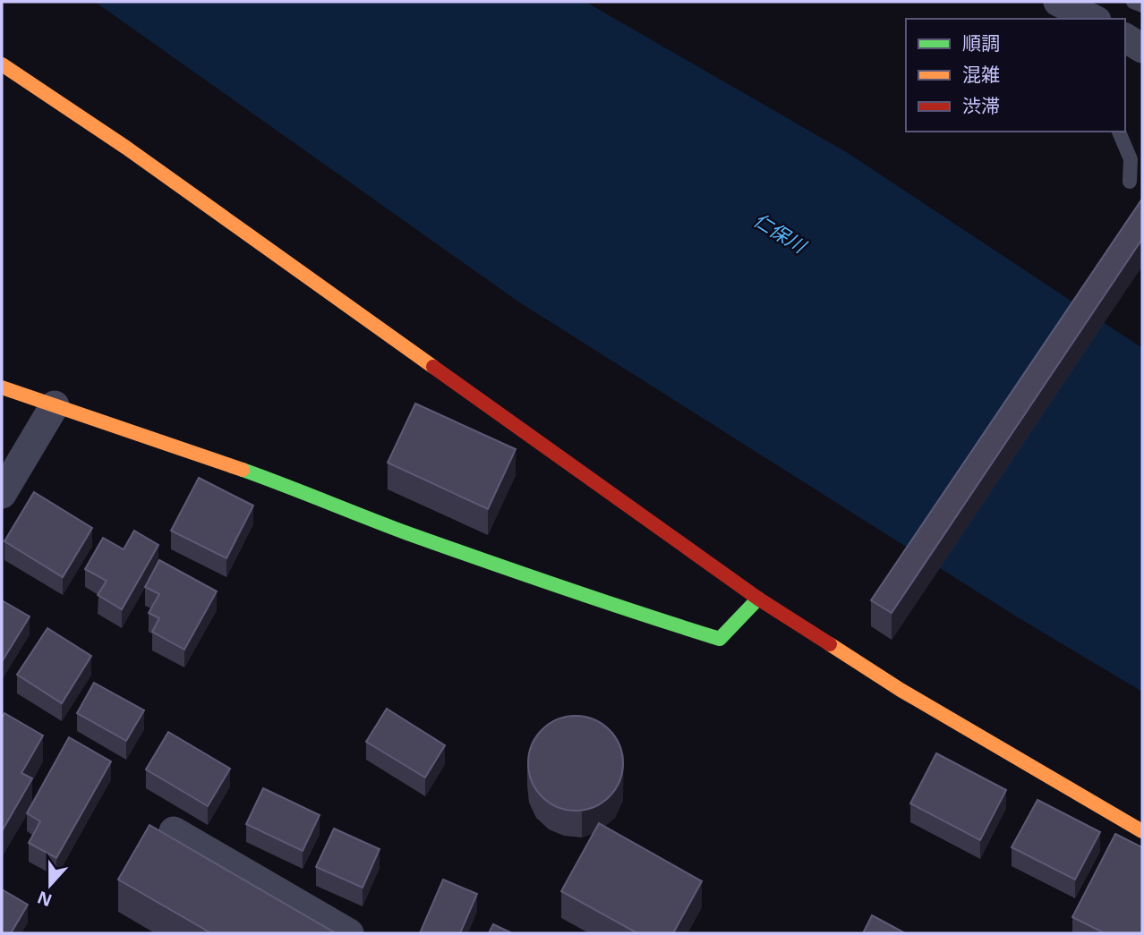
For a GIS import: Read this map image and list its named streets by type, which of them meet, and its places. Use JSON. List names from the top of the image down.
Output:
{
  "water": ["仁保川"],
  "legend": ["順調", "混雑", "渋滞"],
  "north": "bottom"
}
